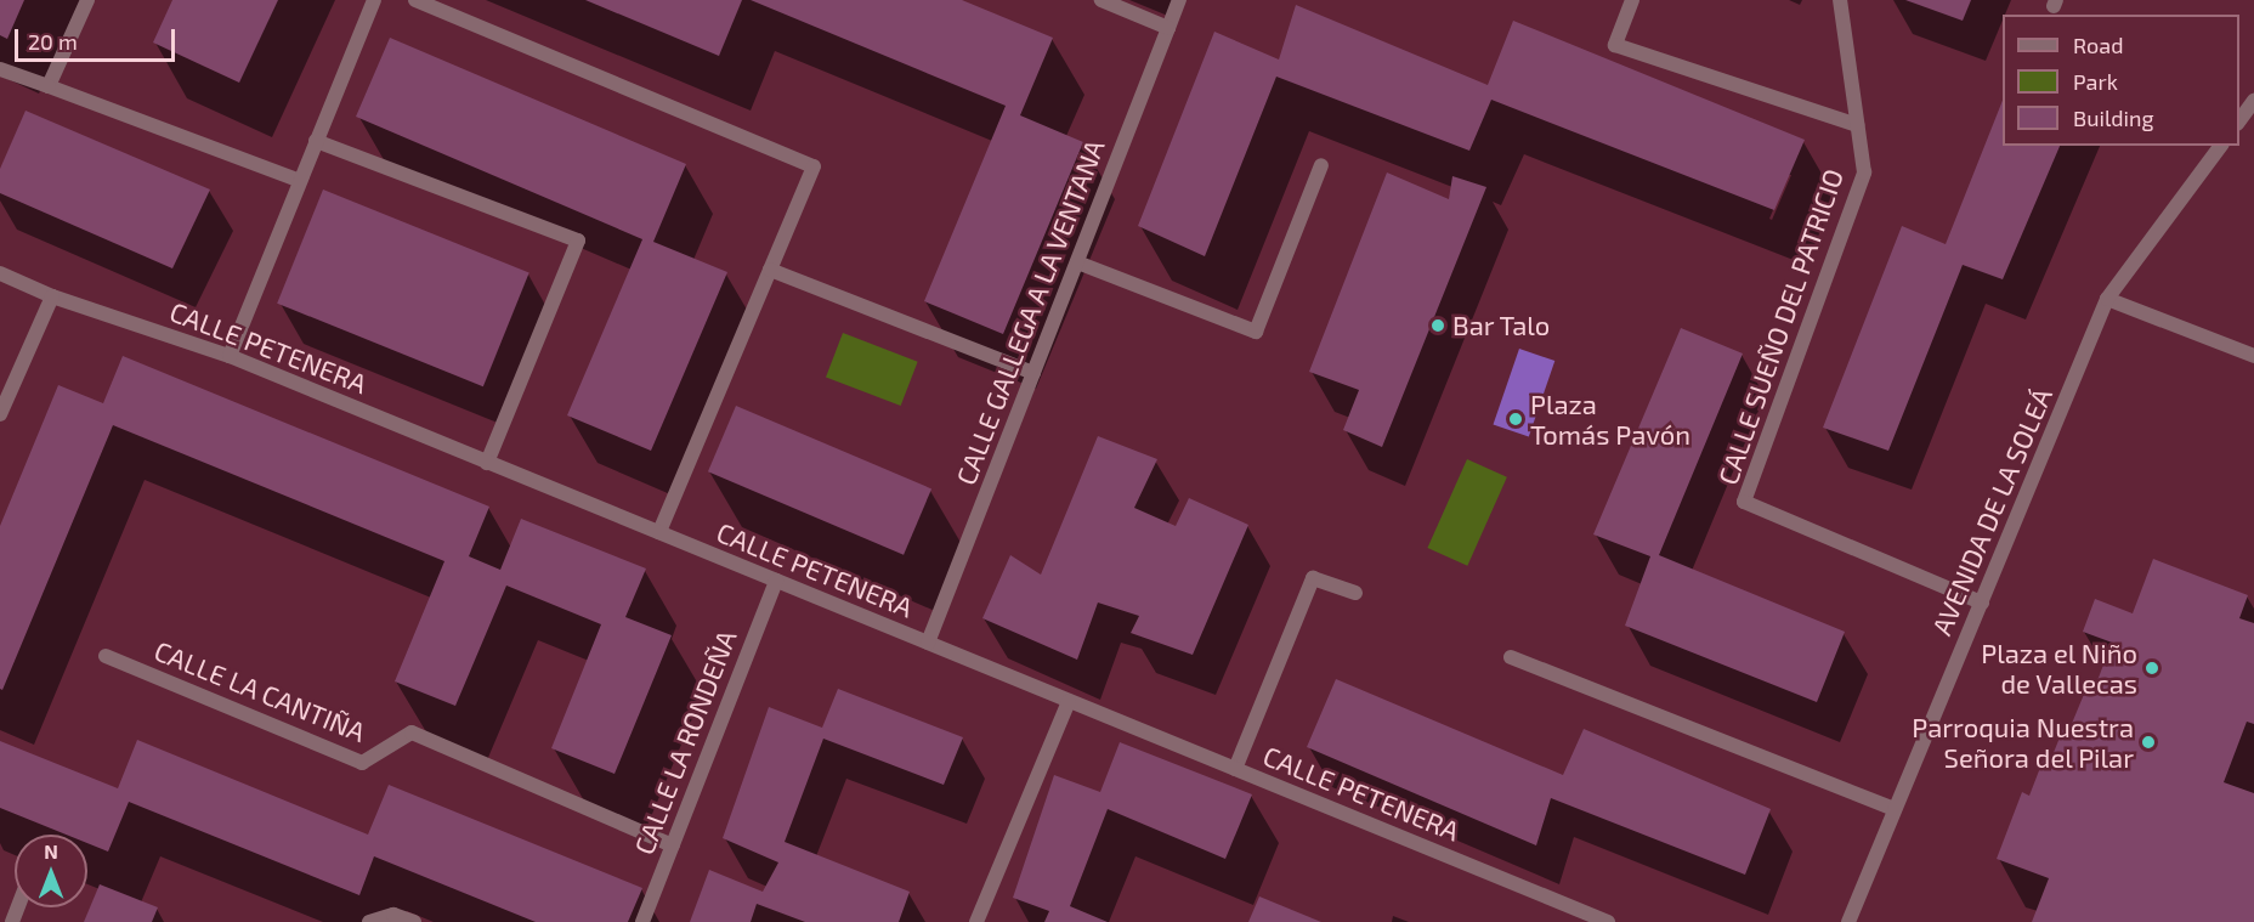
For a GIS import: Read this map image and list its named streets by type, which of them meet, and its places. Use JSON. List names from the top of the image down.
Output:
{
  "streets": {
    "street": [
      "CALLE GALLEGA A LA VENTANA",
      "CALLE SUEÑO DEL PATRICIO",
      "CALLE PETENERA",
      "AVENIDA DE LA SOLEÁ",
      "CALLE LA CANTIÑA",
      "CALLE LA RONDEÑA"
    ]
  },
  "crossings": [
    ["CALLE GALLEGA A LA VENTANA", "CALLE PETENERA"],
    ["CALLE SUEÑO DEL PATRICIO", "AVENIDA DE LA SOLEÁ"],
    ["CALLE PETENERA", "CALLE LA RONDEÑA"],
    ["CALLE LA CANTIÑA", "CALLE LA RONDEÑA"]
  ],
  "places": [
    "Bar Talo",
    "Plaza Tomás Pavón",
    "Plaza el Niño de Vallecas",
    "Parroquia Nuestra Señora del Pilar"
  ],
  "legend": ["Road", "Park", "Building"],
  "scale_bar": "20 m",
  "north": "top"
}
